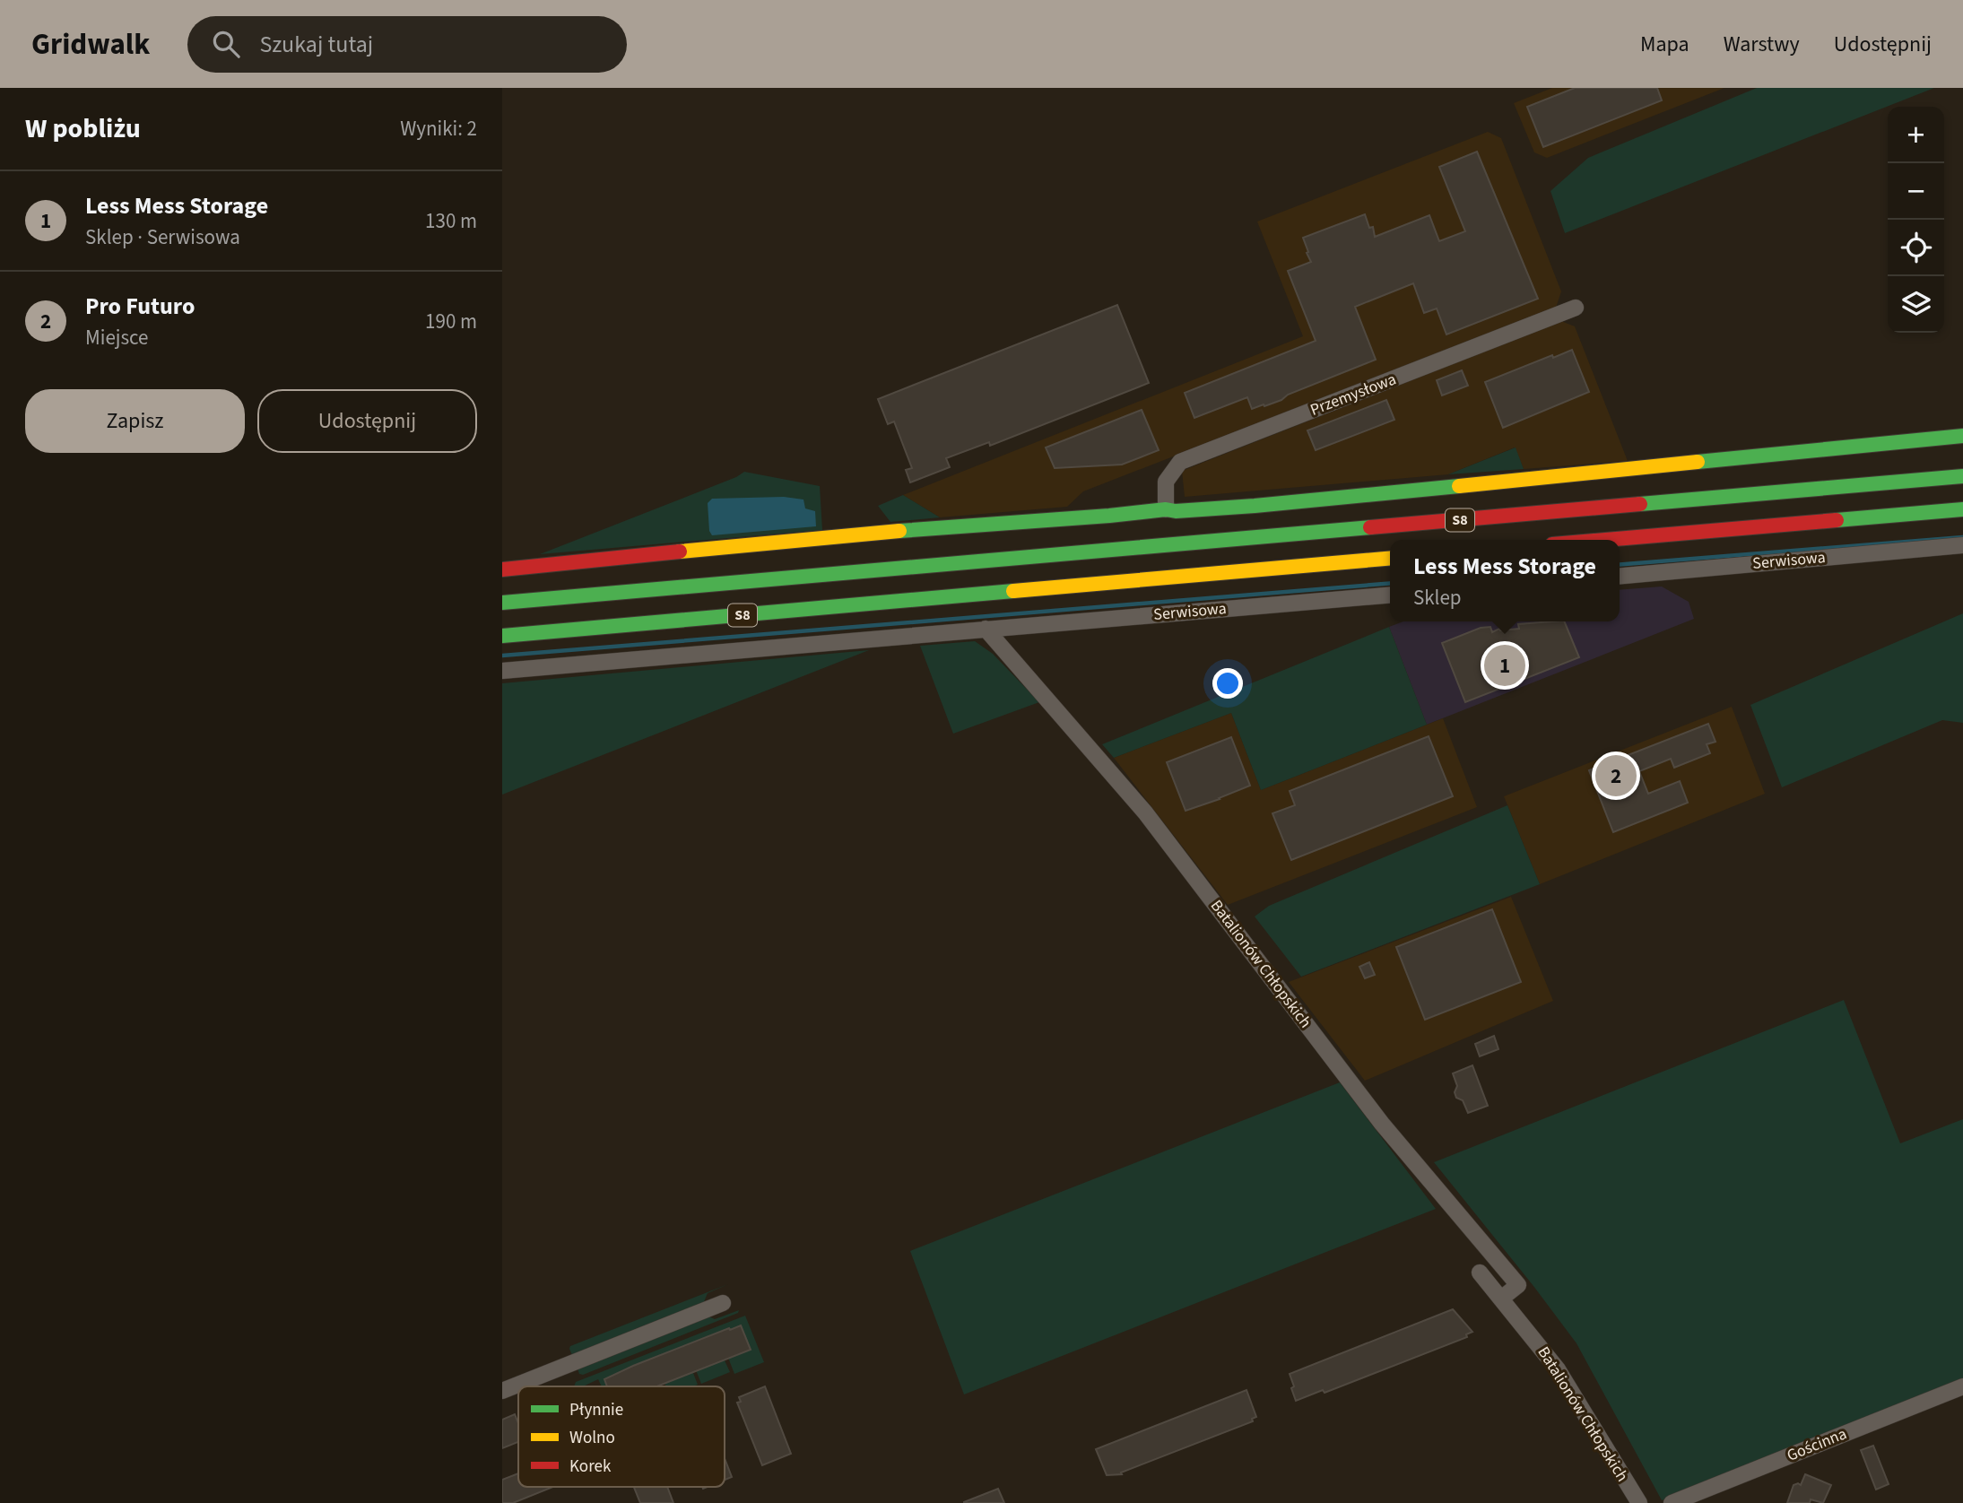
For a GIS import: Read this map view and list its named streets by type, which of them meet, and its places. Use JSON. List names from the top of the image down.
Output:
{
  "streets": {
    "main road": ["S8"],
    "street": [
      "Przemysłowa",
      "Serwisowa",
      "Batalionów Chłopskich",
      "Gościnna"
    ]
  },
  "crossings": [
    ["Serwisowa", "Batalionów Chłopskich"]
  ],
  "legend": ["Płynnie", "Wolno", "Korek"],
  "page": {
    "header": "Gridwalk",
    "search": "Szukaj tutaj",
    "nav": ["Mapa", "Warstwy", "Udostępnij"],
    "heading": ["W pobliżu", "Wyniki: 2"],
    "map_buttons": ["+", "−"],
    "list": [
      {
        "mark": "1",
        "name": "Less Mess Storage",
        "note": "Sklep · Serwisowa",
        "value": "130 m"
      },
      {
        "mark": "2",
        "name": "Pro Futuro",
        "note": "Miejsce",
        "value": "190 m"
      }
    ],
    "buttons": ["Zapisz", "Udostępnij"],
    "popup": ["Less Mess Storage", "Sklep"],
    "pins": ["1", "2"]
  }
}
